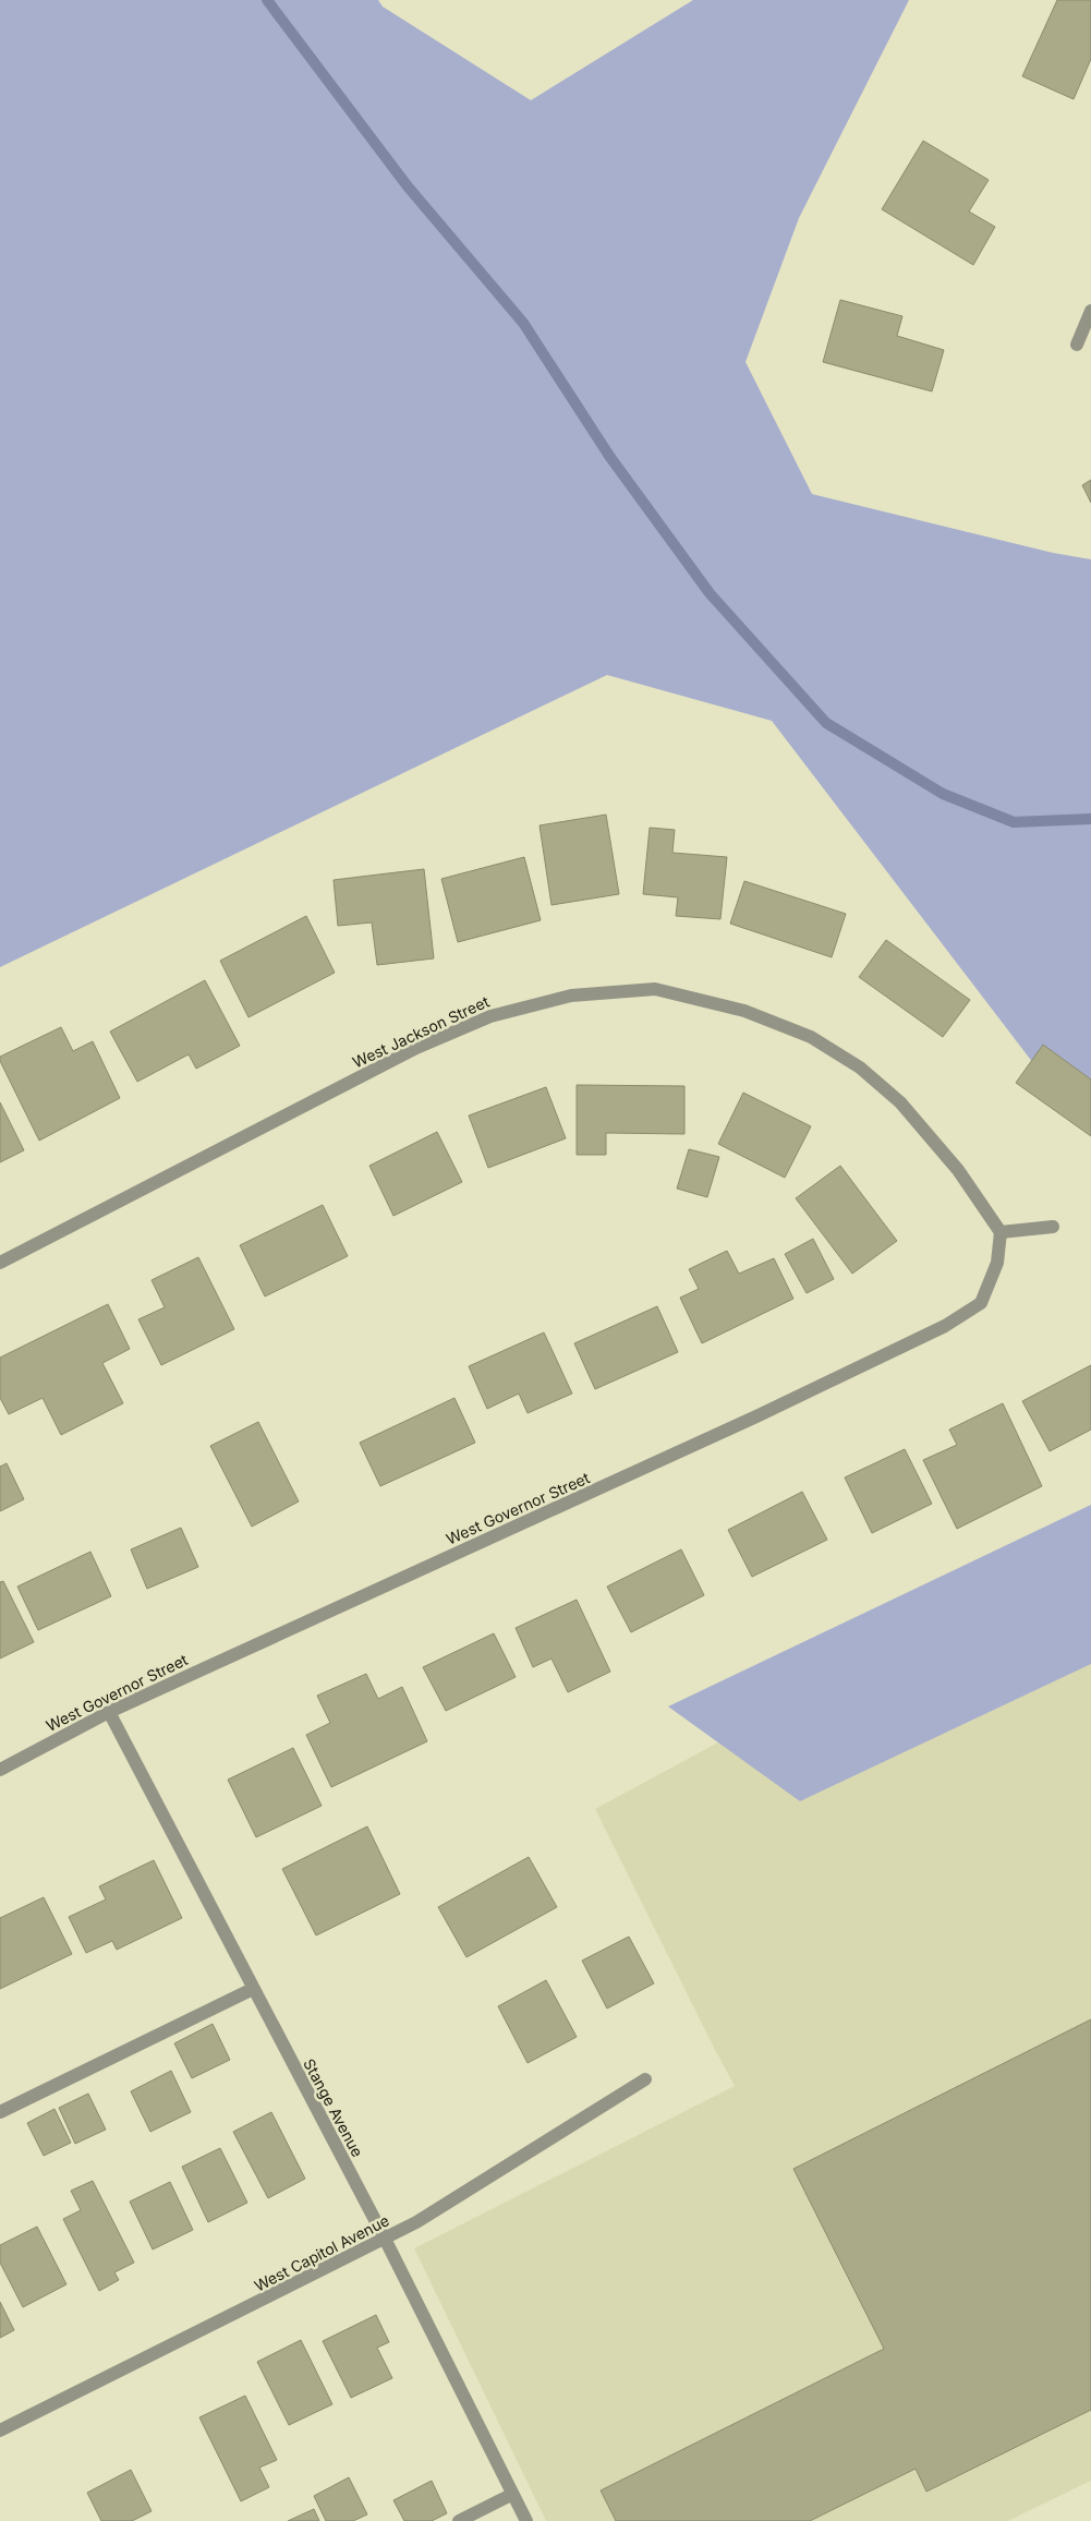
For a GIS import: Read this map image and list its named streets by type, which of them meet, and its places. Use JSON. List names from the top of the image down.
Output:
{
  "streets": {
    "street": [
      "West Jackson Street",
      "West Governor Street",
      "Stange Avenue",
      "West Capitol Avenue"
    ]
  },
  "crossings": [
    ["West Jackson Street", "West Governor Street"],
    ["West Governor Street", "Stange Avenue"],
    ["Stange Avenue", "West Capitol Avenue"]
  ]
}
